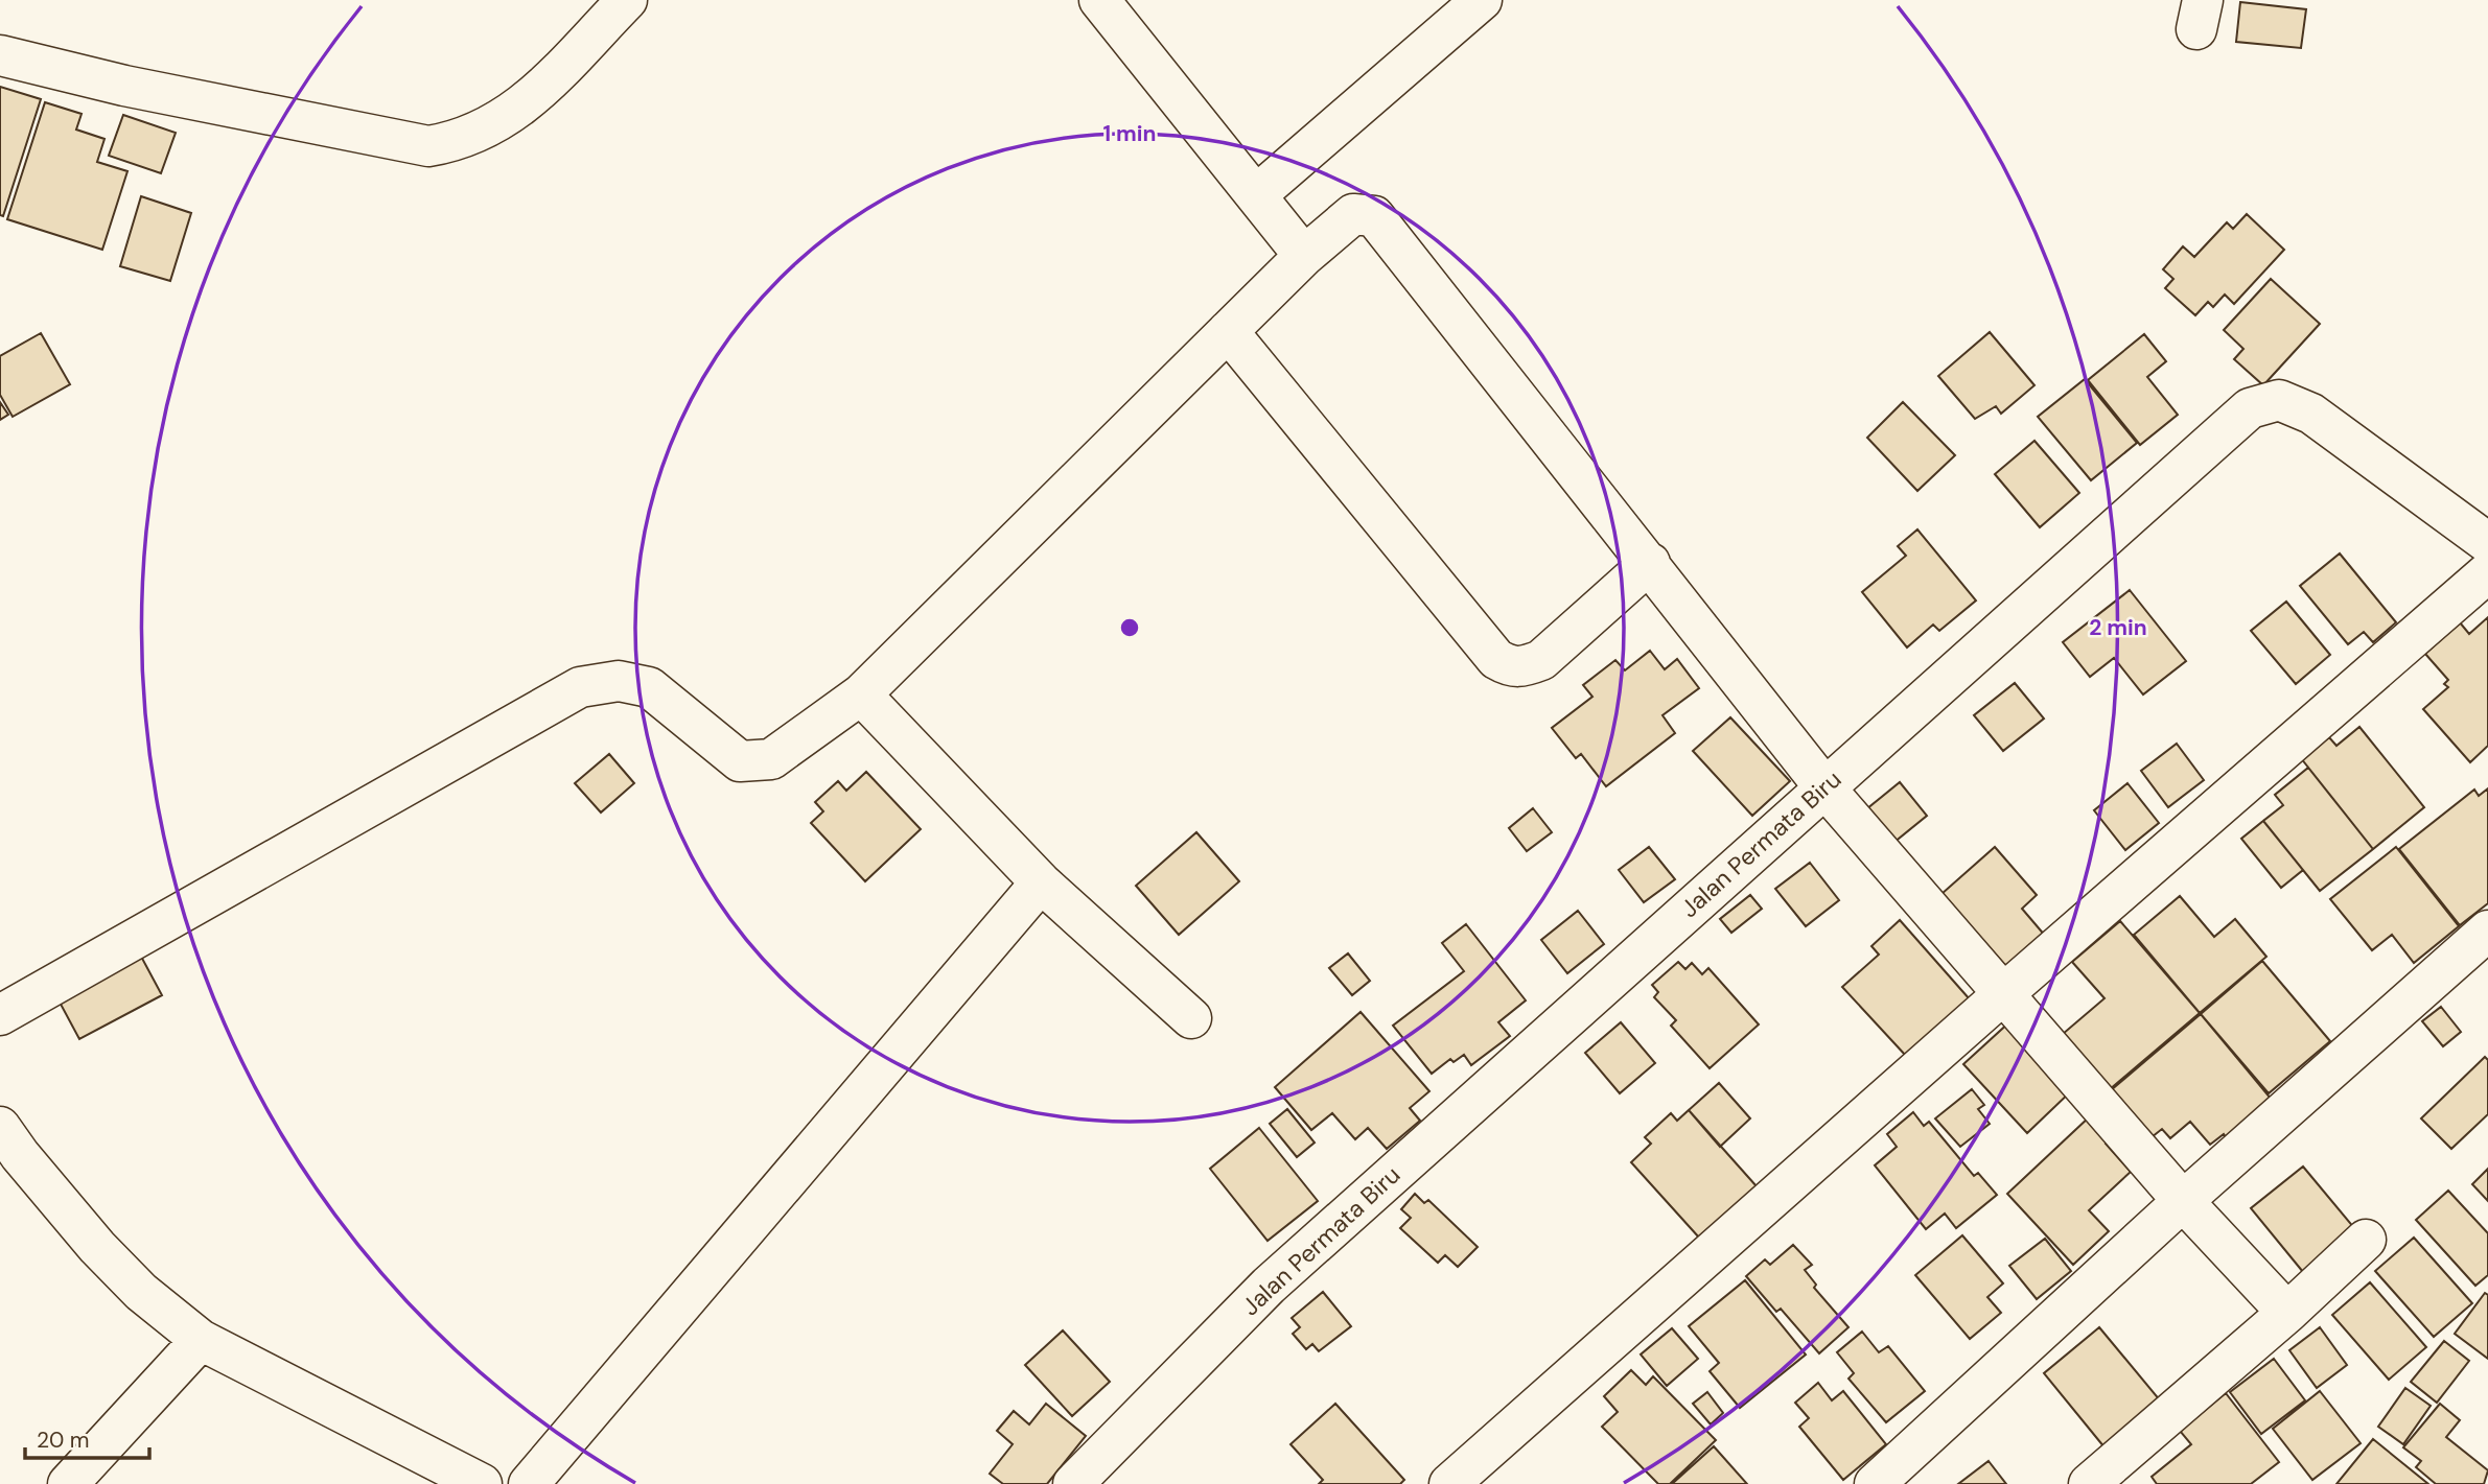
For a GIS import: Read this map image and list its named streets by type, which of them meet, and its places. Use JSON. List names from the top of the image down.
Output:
{
  "streets": {
    "street": ["Jalan Permata Biru"]
  },
  "scale_bar": "20 m",
  "rings": ["1 min", "2 min"]
}
